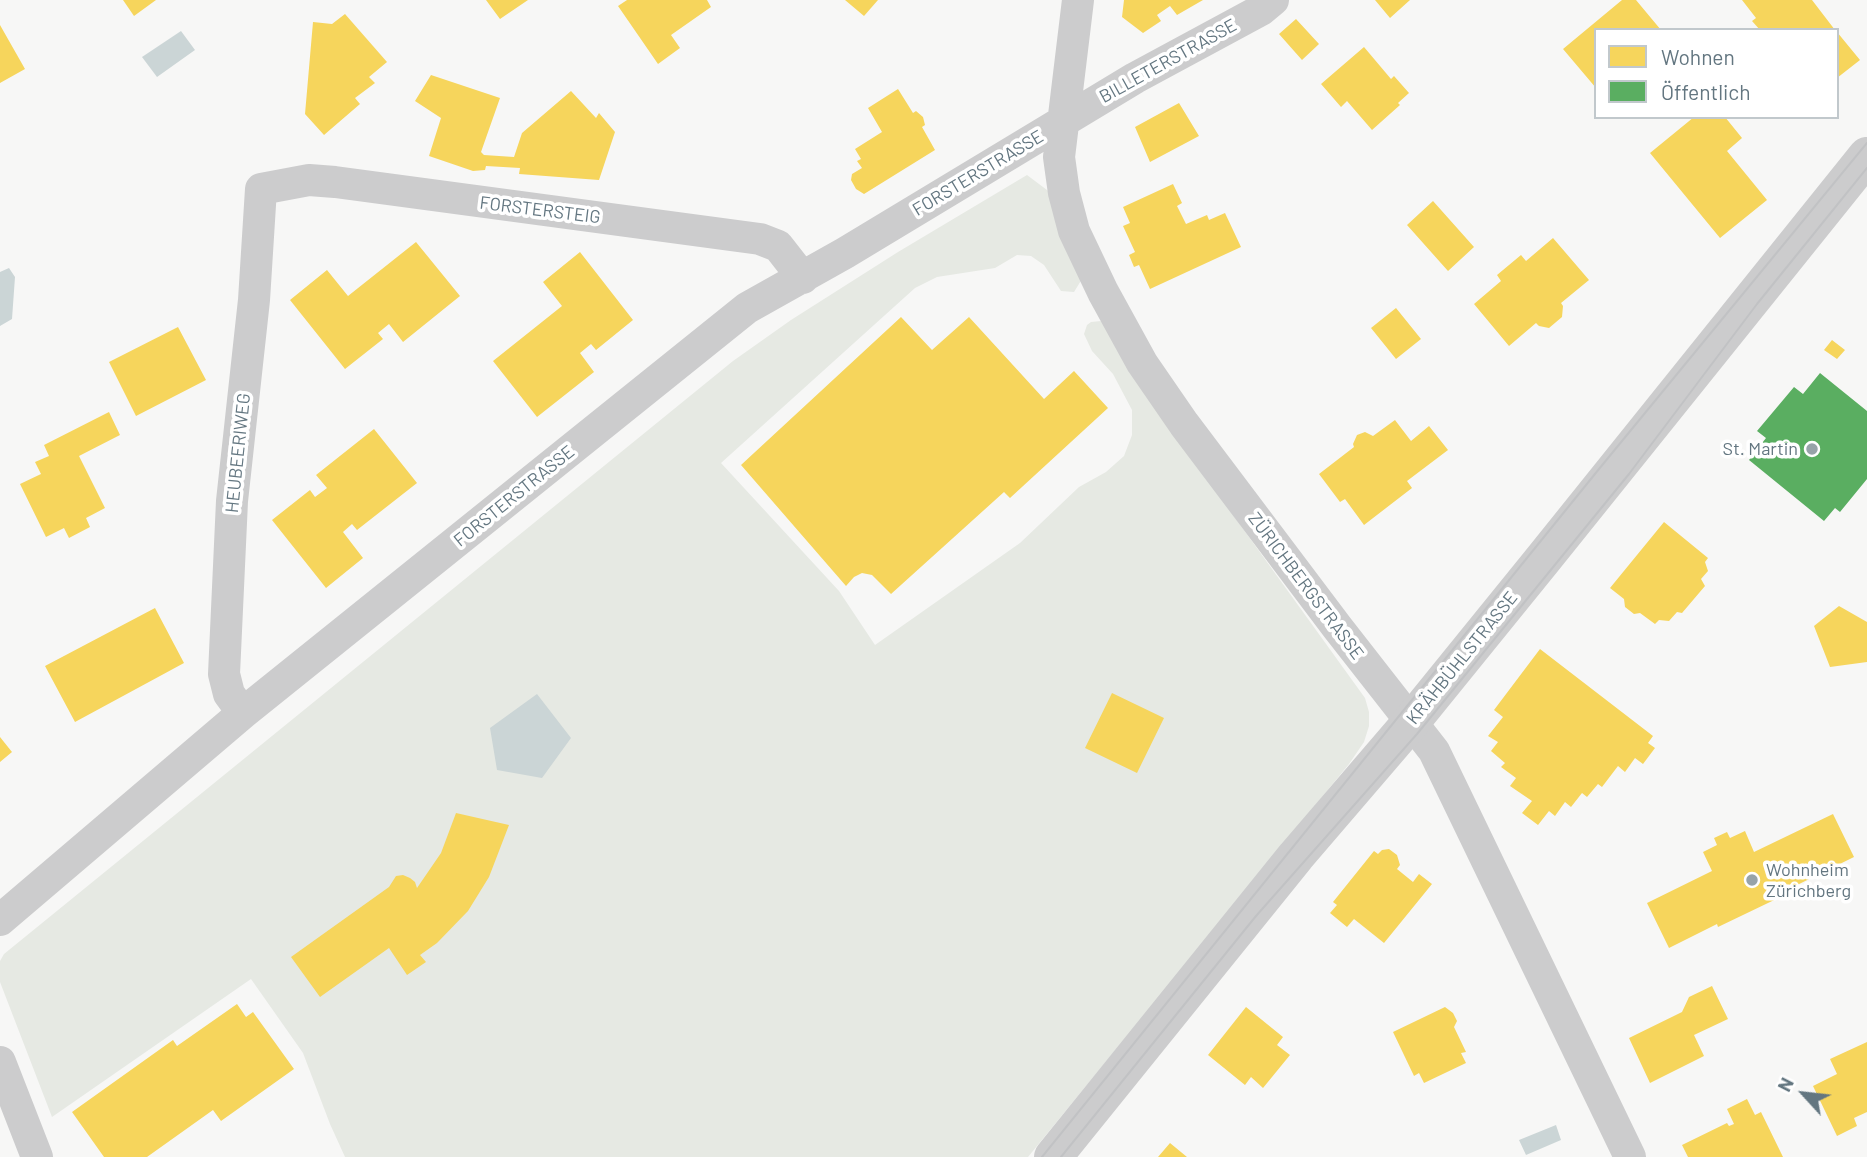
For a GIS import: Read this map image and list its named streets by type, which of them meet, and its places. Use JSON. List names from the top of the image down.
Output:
{
  "streets": {
    "street": [
      "BILLETERSTRASSE",
      "FORSTERSTRASSE",
      "FORSTERSTEIG",
      "HEUBEERIWEG",
      "ZÜRICHBERGSTRASSE",
      "KRÄHBÜHLSTRASSE"
    ]
  },
  "crossings": [
    ["BILLETERSTRASSE", "FORSTERSTRASSE"],
    ["BILLETERSTRASSE", "ZÜRICHBERGSTRASSE"],
    ["FORSTERSTRASSE", "FORSTERSTEIG"],
    ["FORSTERSTRASSE", "HEUBEERIWEG"],
    ["FORSTERSTRASSE", "ZÜRICHBERGSTRASSE"],
    ["FORSTERSTEIG", "HEUBEERIWEG"],
    ["ZÜRICHBERGSTRASSE", "KRÄHBÜHLSTRASSE"]
  ],
  "places": ["St. Martin", "Wohnheim Zürichberg"],
  "legend": ["Wohnen", "Öffentlich"],
  "north": "top left"
}
